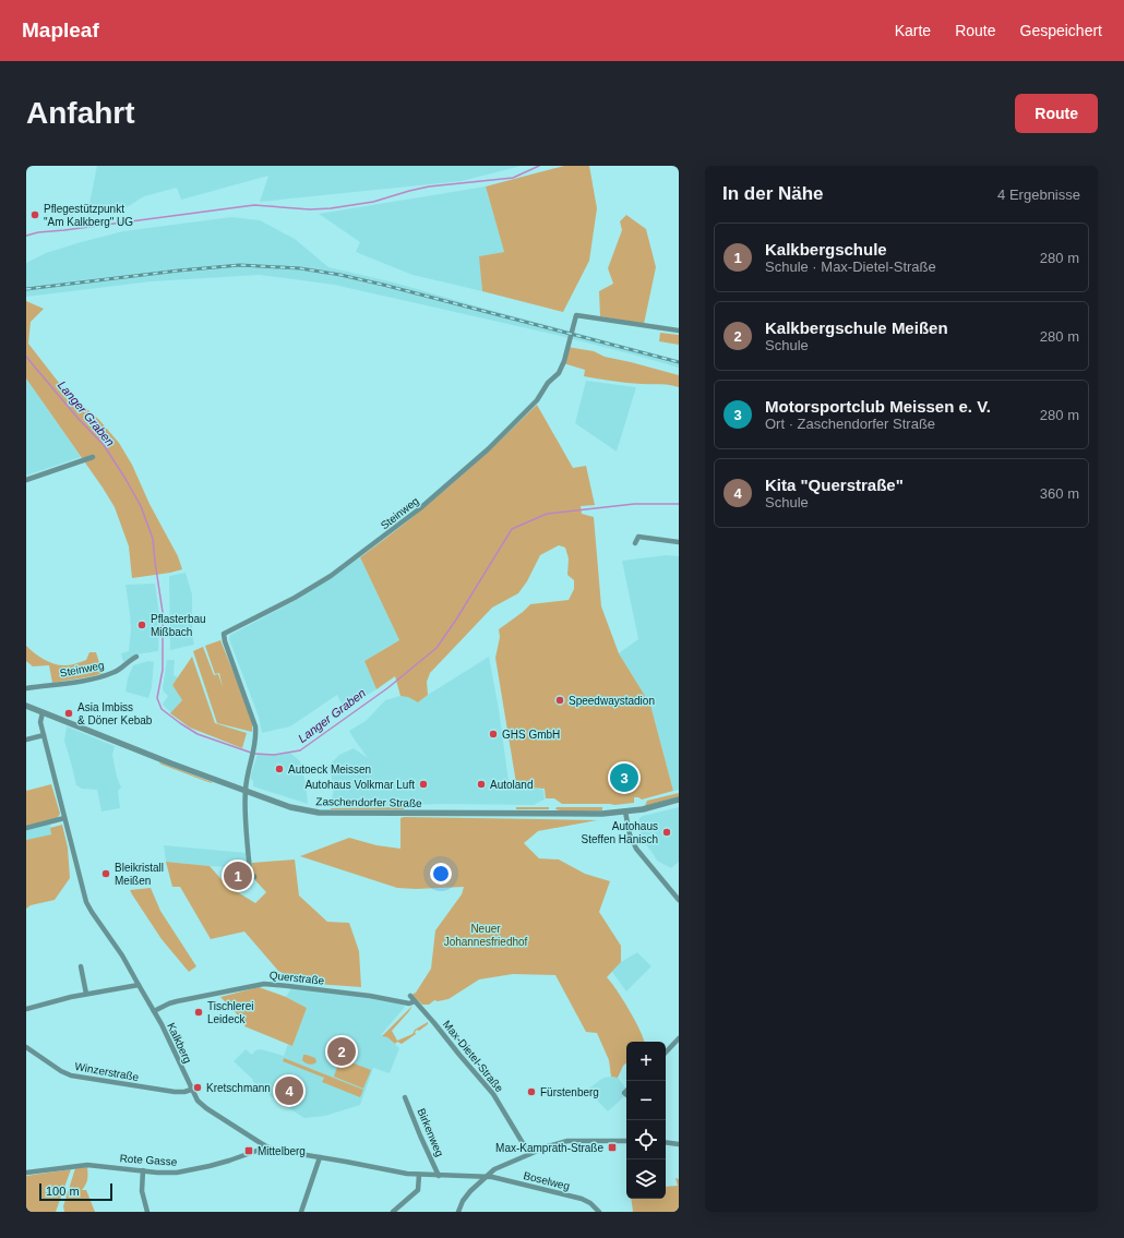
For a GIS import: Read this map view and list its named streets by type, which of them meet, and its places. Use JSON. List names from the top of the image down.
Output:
{
  "streets": {
    "street": [
      "Steinweg",
      "Zaschendorfer Straße",
      "Querstraße",
      "Kalkberg",
      "Max-Dietel-Straße",
      "Winzerstraße",
      "Birkenweg",
      "Rote Gasse",
      "Boselweg"
    ]
  },
  "crossings": [
    ["Steinweg", "Zaschendorfer Straße"],
    ["Zaschendorfer Straße", "Kalkberg"],
    ["Querstraße", "Kalkberg"],
    ["Querstraße", "Max-Dietel-Straße"],
    ["Kalkberg", "Winzerstraße"],
    ["Kalkberg", "Birkenweg"],
    ["Kalkberg", "Rote Gasse"],
    ["Kalkberg", "Boselweg"]
  ],
  "water": ["Langer Graben"],
  "parks": ["Neuer Johannesfriedhof"],
  "places": {
    "other": [
      "Pflegestützpunkt \"Am Kalkberg\" UG",
      "Pflasterbau Mißbach",
      "Speedwaystadion",
      "Asia Imbiss & Döner Kebab",
      "GHS GmbH",
      "Autoeck Meissen",
      "Autohaus Volkmar Luft",
      "Autoland",
      "Autohaus Steffen Hanisch",
      "Bleikristall Meißen",
      "Tischlerei Leideck",
      "Kretschmann",
      "Fürstenberg"
    ],
    "transit": ["Max-Kamprath-Straße", "Mittelberg"]
  },
  "scale_bar": "100 m",
  "page": {
    "header": "Mapleaf",
    "nav": ["Karte", "Route", "Gespeichert"],
    "buttons": "Route",
    "title": "Anfahrt",
    "heading": ["In der Nähe", "4 Ergebnisse"],
    "list": [
      {
        "mark": "1",
        "name": "Kalkbergschule",
        "note": "Schule · Max-Dietel-Straße",
        "value": "280 m"
      },
      {
        "mark": "2",
        "name": "Kalkbergschule Meißen",
        "note": "Schule",
        "value": "280 m"
      },
      {
        "mark": "3",
        "name": "Motorsportclub Meissen e. V.",
        "note": "Ort · Zaschendorfer Straße",
        "value": "280 m"
      },
      {
        "mark": "4",
        "name": "Kita \"Querstraße\"",
        "note": "Schule",
        "value": "360 m"
      }
    ],
    "pins": [
      "3",
      "1",
      "2",
      "4"
    ],
    "map_buttons": ["+", "−"],
    "scale": "100 m"
  }
}
